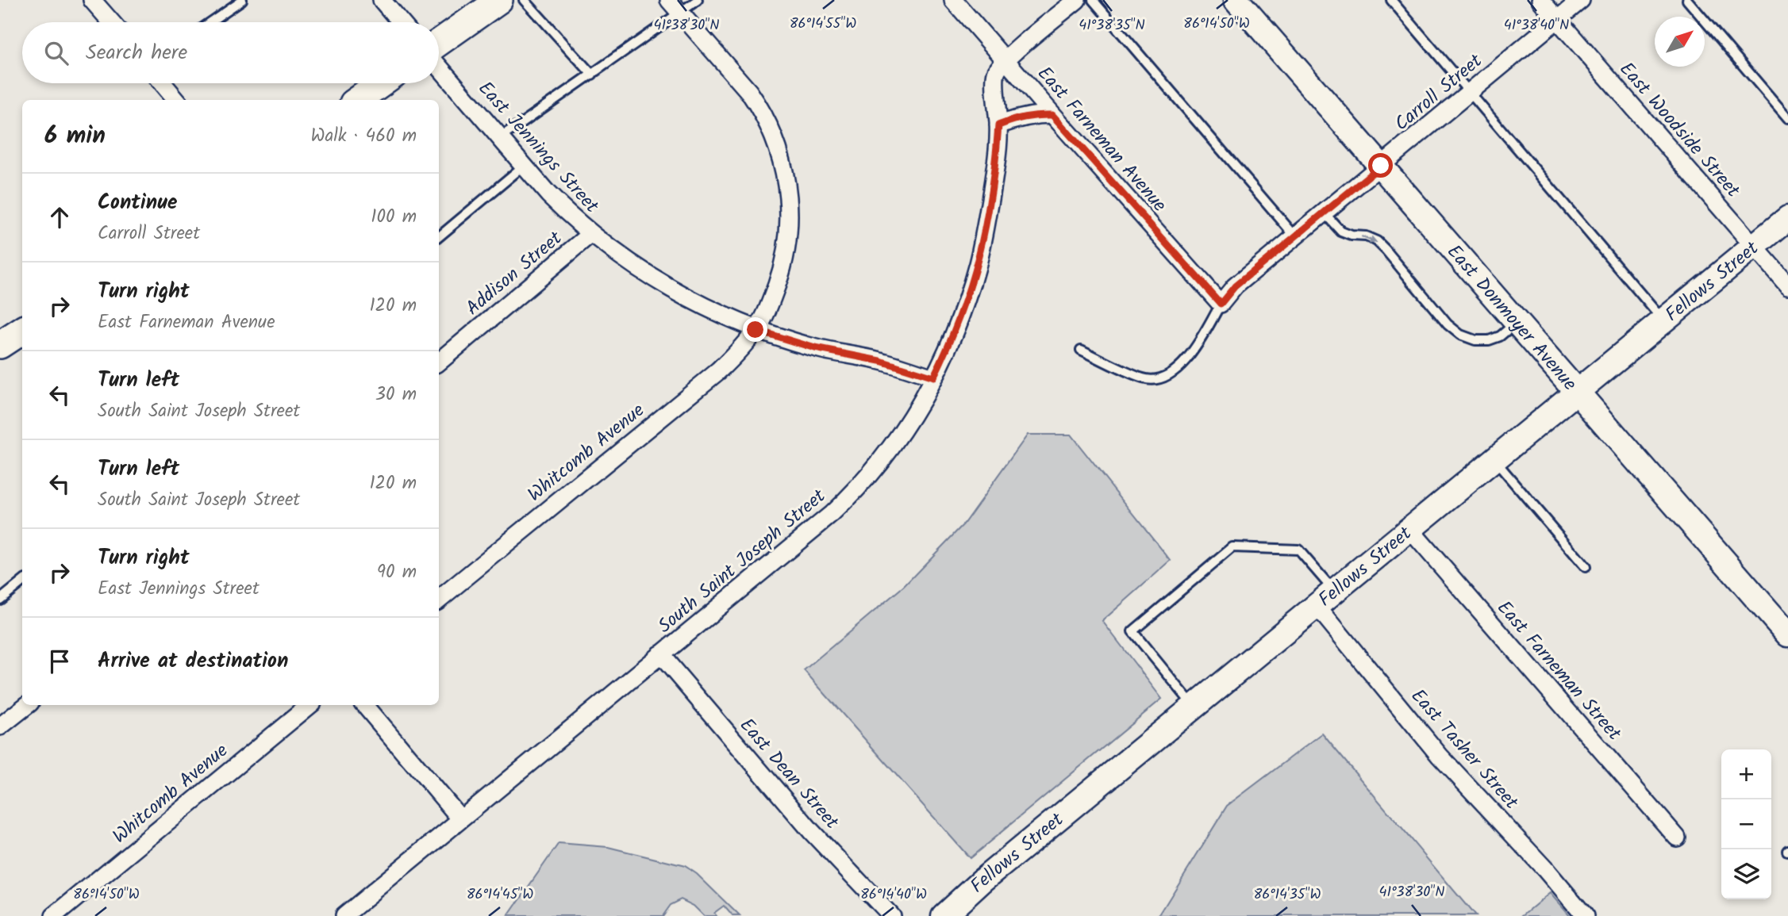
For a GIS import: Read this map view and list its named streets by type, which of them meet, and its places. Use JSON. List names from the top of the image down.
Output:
{
  "streets": {
    "street": [
      "Carroll Street",
      "East Woodside Street",
      "East Farneman Avenue",
      "East Jennings Street",
      "Addison Street",
      "Fellows Street",
      "East Donmoyer Avenue",
      "Whitcomb Avenue",
      "South Saint Joseph Street",
      "East Farneman Street",
      "East Tasher Street",
      "East Dean Street"
    ]
  },
  "crossings": [
    ["Carroll Street", "East Woodside Street"],
    ["Carroll Street", "East Farneman Avenue"],
    ["Carroll Street", "East Donmoyer Avenue"],
    ["East Woodside Street", "Fellows Street"],
    ["East Farneman Avenue", "South Saint Joseph Street"],
    ["East Jennings Street", "Addison Street"],
    ["East Jennings Street", "Whitcomb Avenue"],
    ["East Jennings Street", "South Saint Joseph Street"],
    ["Fellows Street", "East Donmoyer Avenue"],
    ["Fellows Street", "East Farneman Street"],
    ["Fellows Street", "East Tasher Street"],
    ["South Saint Joseph Street", "East Dean Street"]
  ],
  "north": "top right",
  "page": {
    "search": "Search here",
    "heading": ["6 min", "Walk · 460 m"],
    "list": [
      ["Continue", "Carroll Street", "100 m"],
      ["Turn right", "East Farneman Avenue", "120 m"],
      ["Turn left", "South Saint Joseph Street", "30 m"],
      ["Turn left", "South Saint Joseph Street", "120 m"],
      ["Turn right", "East Jennings Street", "90 m"],
      "Arrive at destination"
    ],
    "map_buttons": ["+", "−"]
  },
  "coordinates": [
    "86°14'50\"W",
    "86°14'55\"W",
    "41°38'30\"N",
    "41°38'35\"N",
    "41°38'40\"N",
    "86°14'45\"W",
    "86°14'40\"W",
    "86°14'35\"W"
  ]
}
